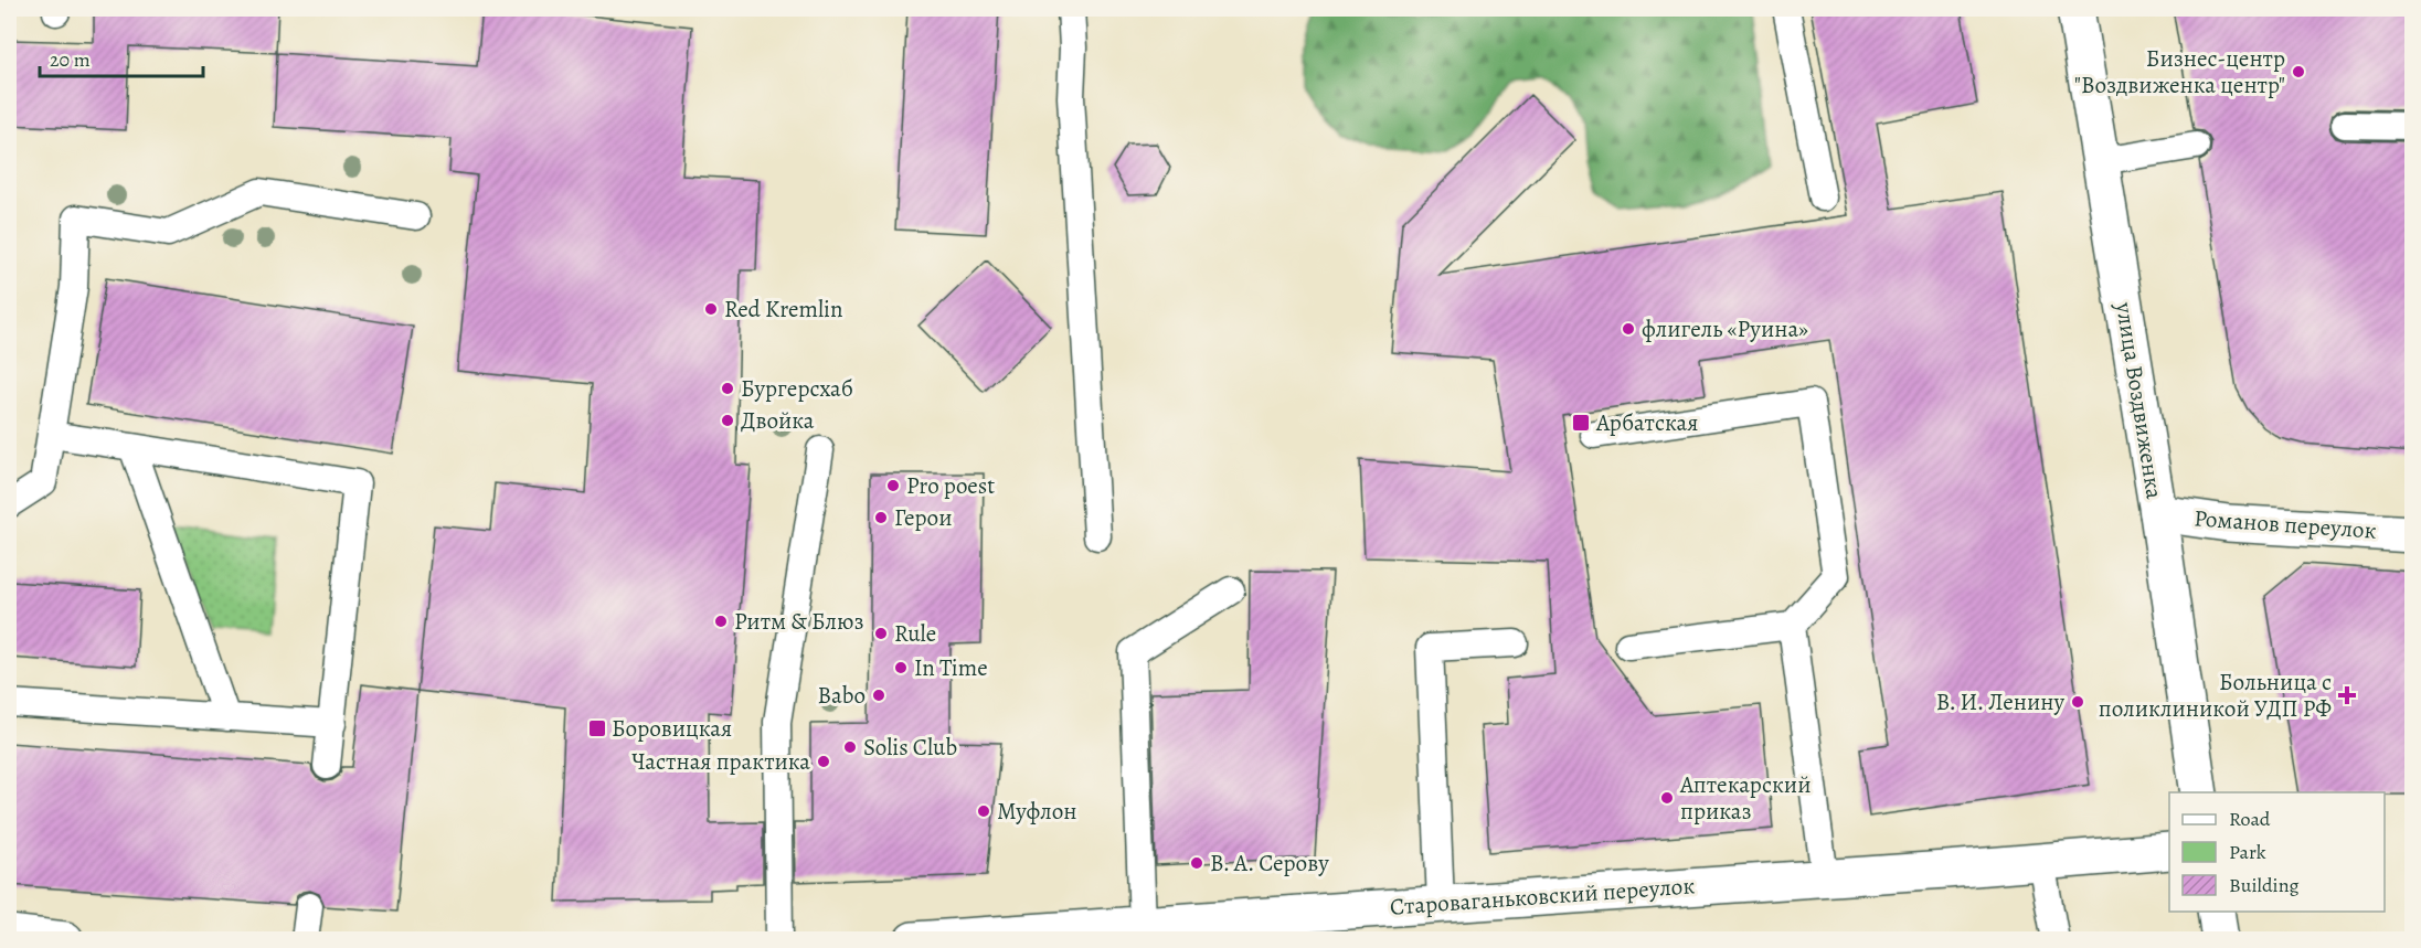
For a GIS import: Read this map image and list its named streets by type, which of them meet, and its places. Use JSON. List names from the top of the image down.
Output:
{
  "streets": {
    "street": ["улица Воздвиженка", "Романов переулок", "Староваганьковский переулок"]
  },
  "crossings": [
    ["улица Воздвиженка", "Романов переулок"]
  ],
  "places": {
    "other": [
      "Бизнес-центр \"Воздвиженка центр\"",
      "Red Kremlin",
      "флигель «Руина»",
      "Бургерсхаб",
      "Двойка",
      "Pro poest",
      "Герои",
      "Ритм & Блюз",
      "Rule",
      "In Time",
      "Babo",
      "В. И. Ленину",
      "Solis Club",
      "Частная практика",
      "Аптекарский приказ",
      "Муфлон",
      "В. А. Серову"
    ],
    "transit": ["Арбатская", "Боровицкая"],
    "health": ["Больница с поликлиникой УДП РФ"]
  },
  "legend": ["Road", "Park", "Building"],
  "scale_bar": "20 m"
}
